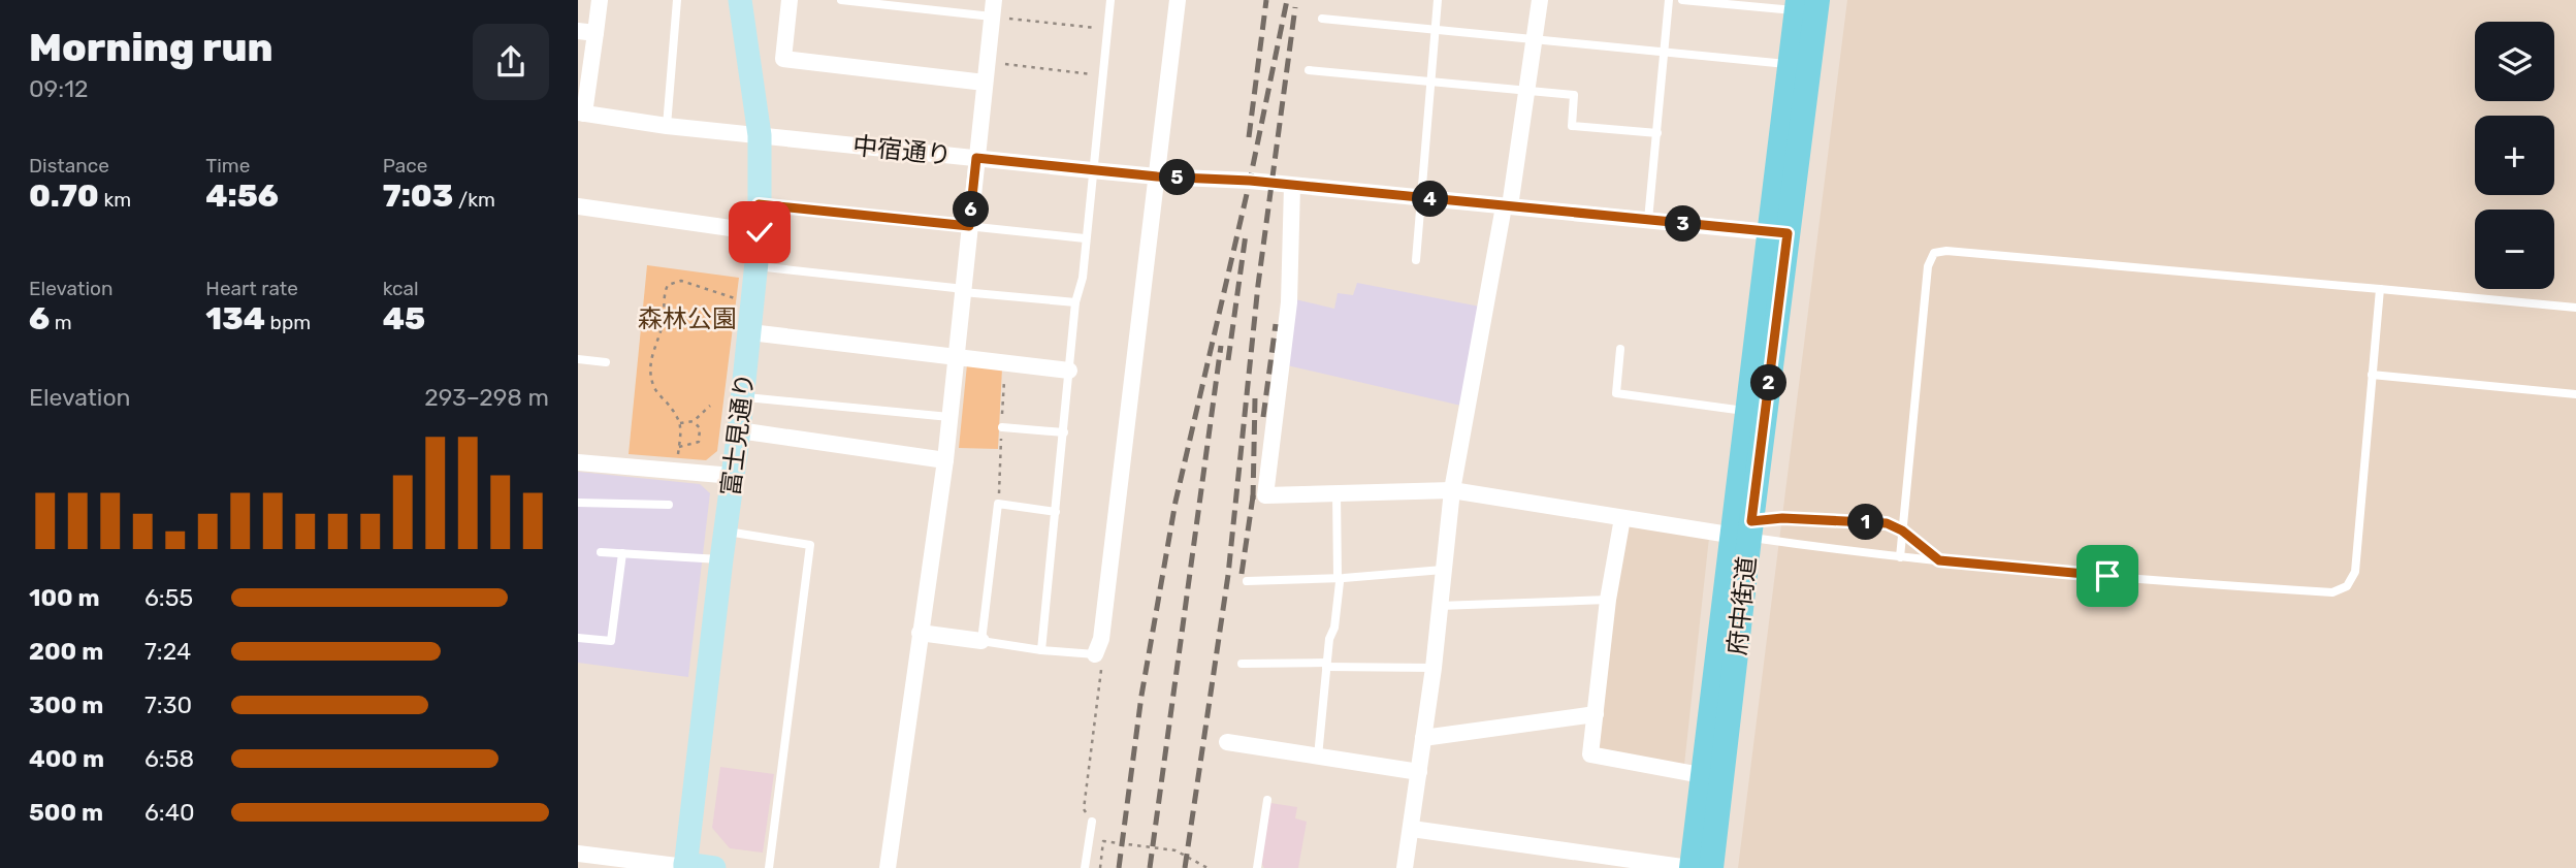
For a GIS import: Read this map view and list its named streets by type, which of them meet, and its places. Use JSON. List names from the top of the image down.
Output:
{
  "streets": {
    "main road": ["府中街道"],
    "street": ["中宿通り", "富士見通り"]
  },
  "crossings": [
    ["中宿通り", "富士見通り"],
    ["中宿通り", "府中街道"]
  ],
  "parks": ["森林公園"],
  "page": {
    "heading": ["Morning run", "09:12"],
    "map_buttons": ["+", "−"],
    "stats": [
      ["Distance", "0.70 km"],
      ["Time", "4:56"],
      ["Pace", "7:03 /km"],
      ["Elevation", "6 m"],
      ["Heart rate", "134 bpm"],
      ["kcal", "45"]
    ],
    "pins": [
      "5",
      "4",
      "6",
      "3",
      "2",
      "1"
    ],
    "chart": ["Elevation", "293–298 m"],
    "list": [
      {
        "name": "100 m",
        "note": "6:55"
      },
      {
        "name": "200 m",
        "note": "7:24"
      },
      {
        "name": "300 m",
        "note": "7:30"
      },
      {
        "name": "400 m",
        "note": "6:58"
      },
      {
        "name": "500 m",
        "note": "6:40"
      }
    ]
  }
}
